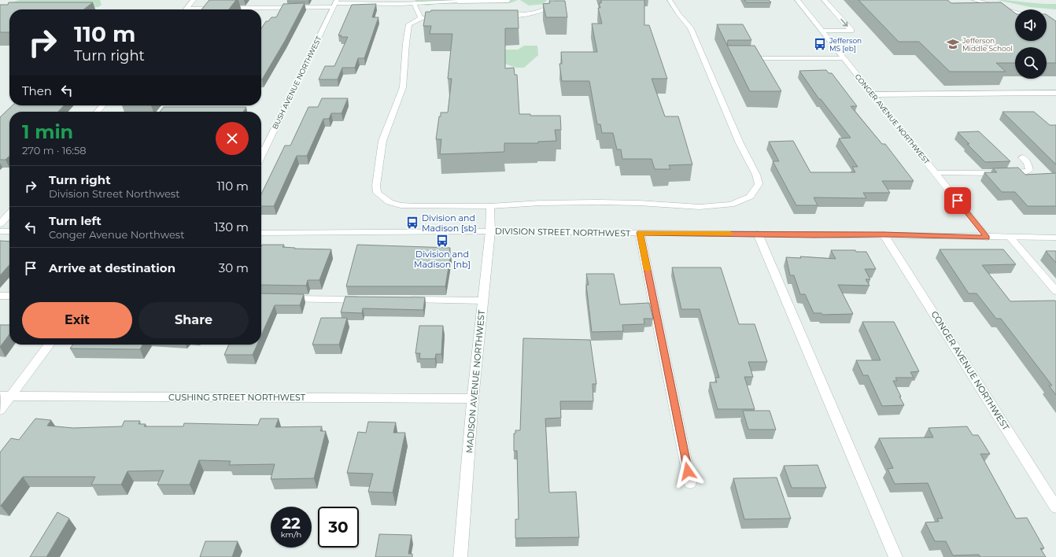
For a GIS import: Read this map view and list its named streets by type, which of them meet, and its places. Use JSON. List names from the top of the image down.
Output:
{
  "streets": {
    "street": [
      "BUSH AVENUE NORTHWEST",
      "CONGER AVENUE NORTHWEST",
      "DIVISION STREET NORTHWEST",
      "MADISON AVENUE NORTHWEST",
      "CUSHING STREET NORTHWEST"
    ]
  },
  "crossings": [
    ["CONGER AVENUE NORTHWEST", "DIVISION STREET NORTHWEST"],
    ["DIVISION STREET NORTHWEST", "MADISON AVENUE NORTHWEST"],
    ["MADISON AVENUE NORTHWEST", "CUSHING STREET NORTHWEST"]
  ],
  "places": {
    "bus stop": ["Jefferson MS [eb]", "Division and Madison [sb]", "Division and Madison [nb]"],
    "school or university": ["Jefferson Middle School"]
  },
  "page": {
    "turn": ["110 m", "Turn right"],
    "then": "Then",
    "heading": ["1 min", "270 m · 16:58"],
    "list": [
      {
        "name": "Turn right",
        "note": "Division Street Northwest",
        "value": "110 m"
      },
      {
        "name": "Turn left",
        "note": "Conger Avenue Northwest",
        "value": "130 m"
      },
      {
        "name": "Arrive at destination",
        "value": "30 m"
      }
    ],
    "buttons": ["Exit", "Share"],
    "speed": "22 km/h",
    "limit": "30"
  }
}
